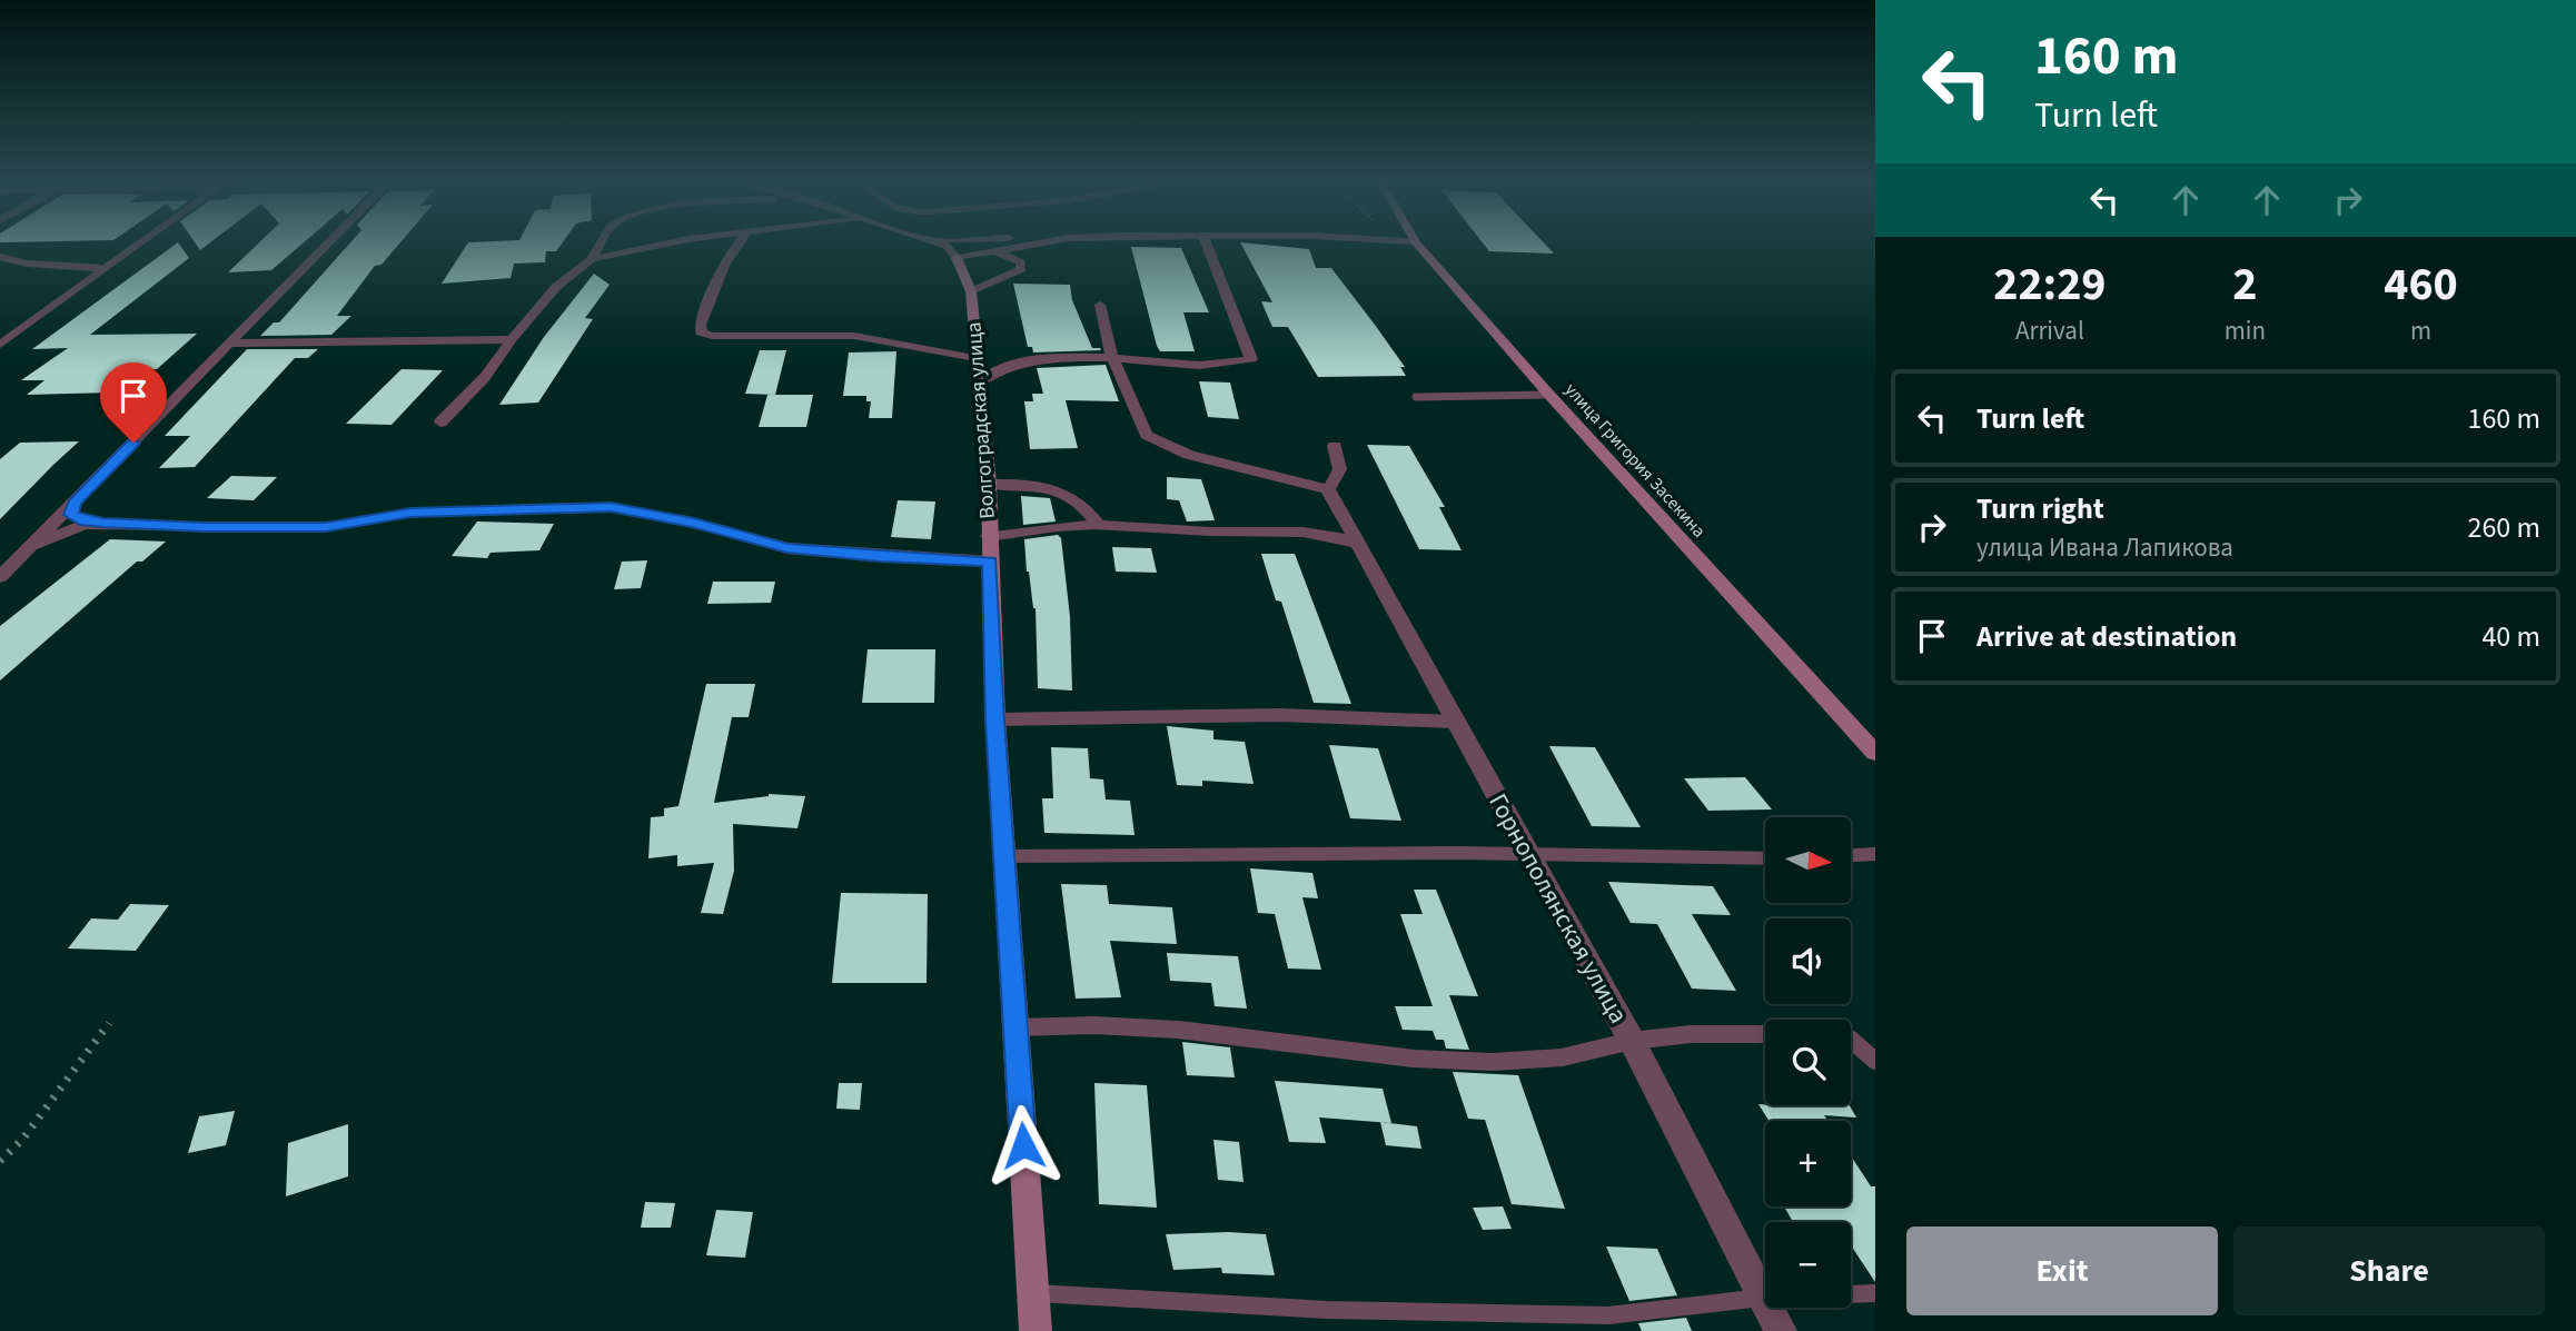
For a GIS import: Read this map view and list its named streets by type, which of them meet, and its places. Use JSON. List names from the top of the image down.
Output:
{
  "streets": {
    "street": ["Волгоградская улица", "улица Григория Засекина", "Горнополянская улица"]
  },
  "north": "right",
  "page": {
    "turn": ["160 m", "Turn left"],
    "eta": [
      "22:29",
      "Arrival",
      "2",
      "min",
      "460",
      "m"
    ],
    "list": [
      {
        "name": "Turn left",
        "value": "160 m"
      },
      {
        "name": "Turn right",
        "note": "улица Ивана Лапикова",
        "value": "260 m"
      },
      {
        "name": "Arrive at destination",
        "value": "40 m"
      }
    ],
    "map_buttons": ["+", "−"],
    "buttons": ["Exit", "Share"]
  }
}
